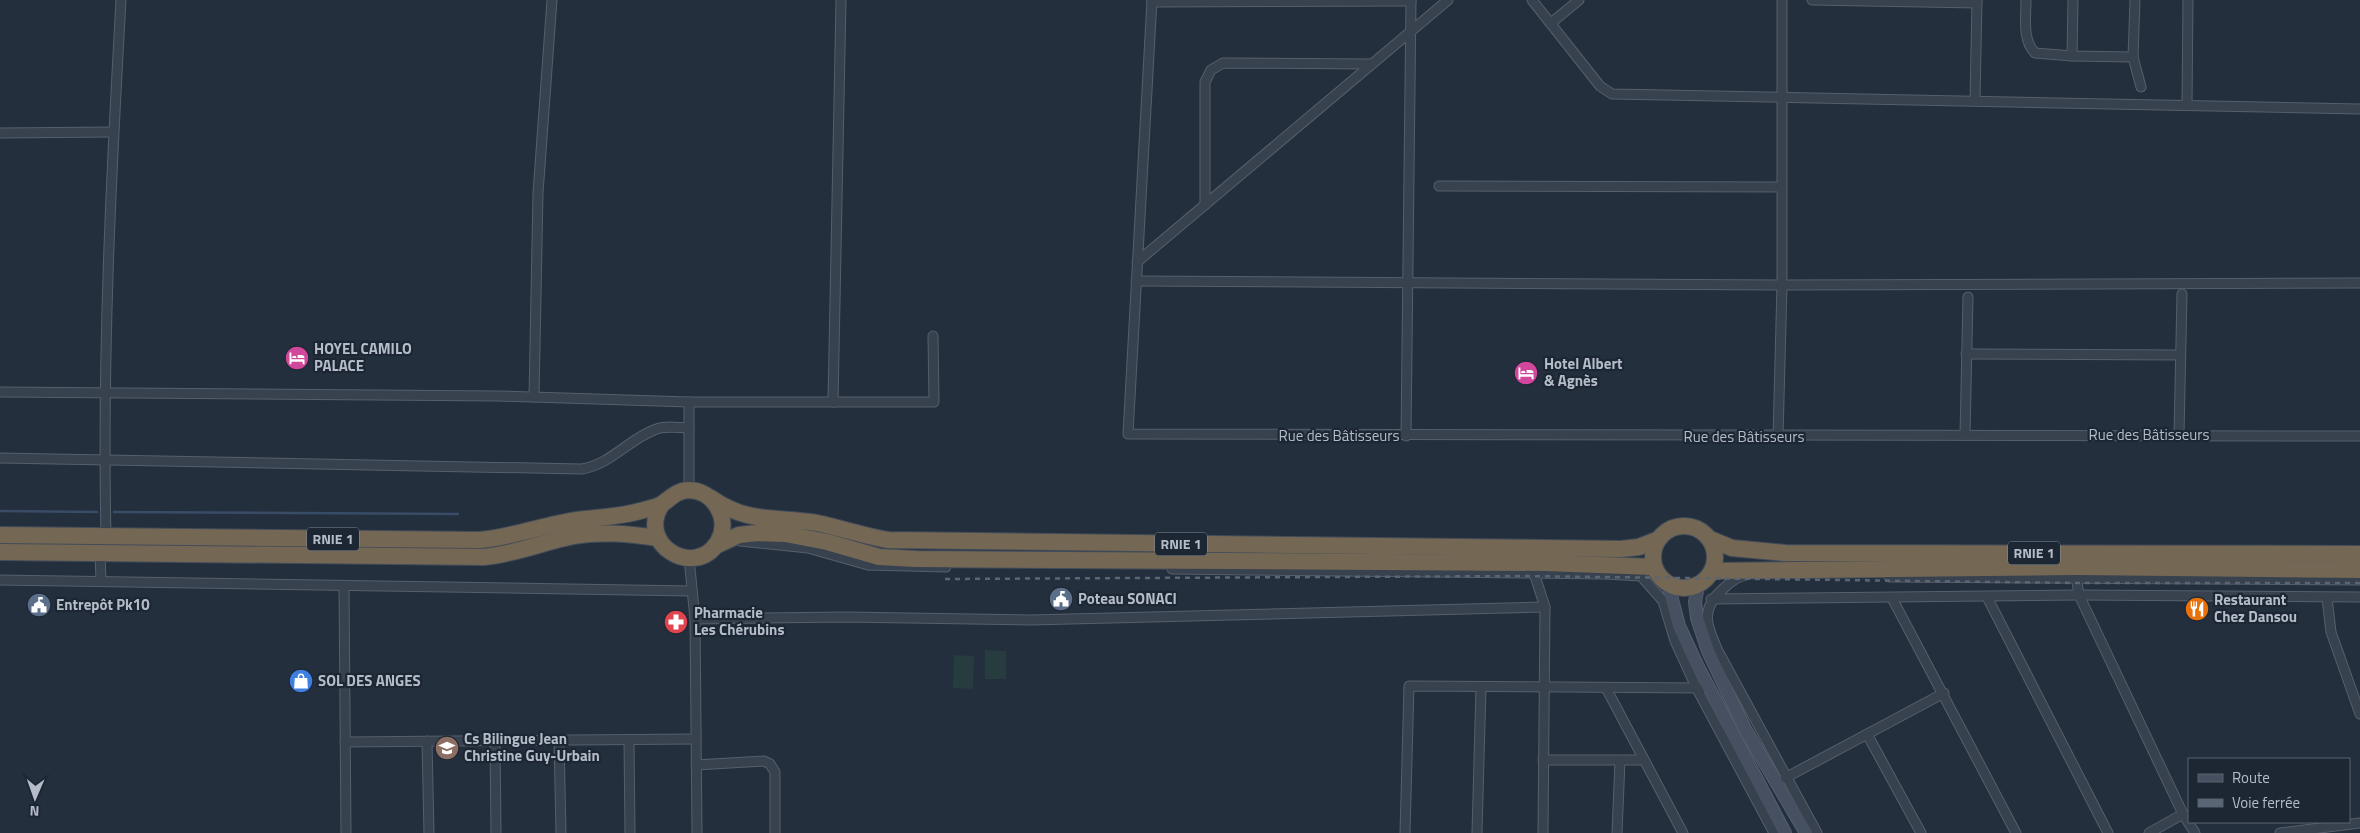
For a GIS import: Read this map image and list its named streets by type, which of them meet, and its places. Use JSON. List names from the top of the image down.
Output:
{
  "streets": {
    "highway": ["RNIE 1"],
    "street": ["Rue des Bâtisseurs"]
  },
  "places": {
    "hotel": ["HOYEL CAMILO PALACE", "Hotel Albert & Agnès"],
    "public building": ["Poteau SONACI", "Entrepôt Pk10"],
    "restaurant": ["Restaurant Chez Dansou"],
    "pharmacy": ["Pharmacie Les Chérubins"],
    "shop": ["SOL DES ANGES"],
    "school or university": ["Cs Bilingue Jean Christine Guy-Urbain"]
  },
  "legend": ["Route", "Voie ferrée"],
  "north": "bottom"
}
